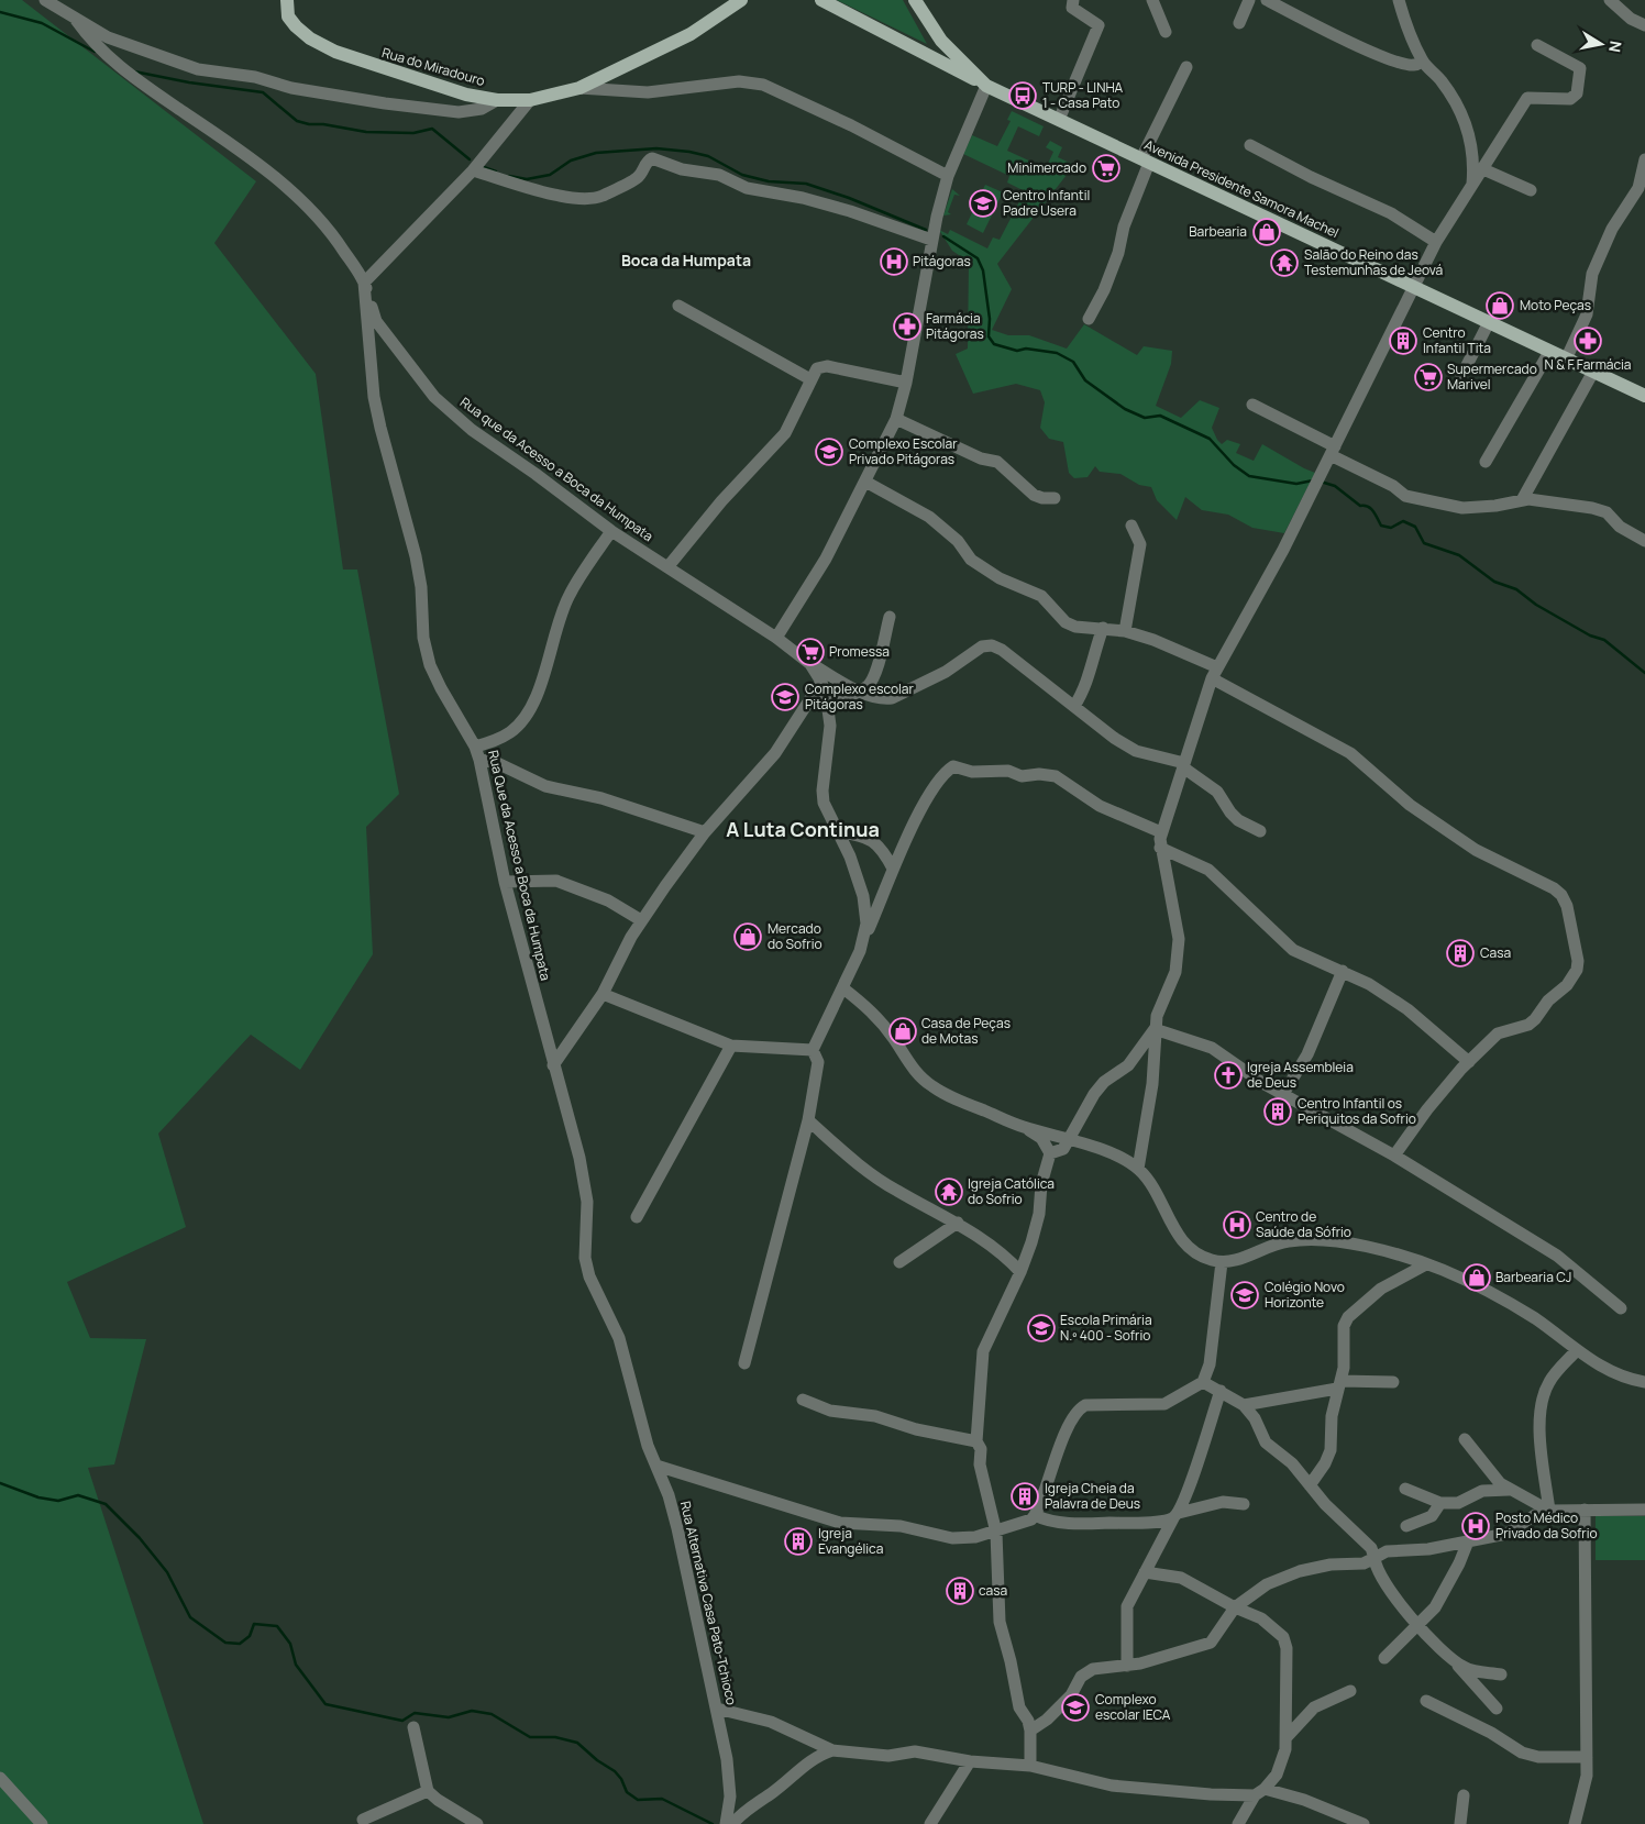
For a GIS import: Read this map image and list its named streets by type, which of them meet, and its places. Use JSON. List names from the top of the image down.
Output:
{
  "streets": {
    "main road": ["Rua do Miradouro", "Avenida Presidente Samora Machel"],
    "street": ["Rua que da Acesso a Boca da Humpata", "Rua Que da Acesso a Boca da Humpata", "Rua Alternativa Casa Pato-Tchioco"]
  },
  "crossings": [
    ["Rua que da Acesso a Boca da Humpata", "Rua Que da Acesso a Boca da Humpata"],
    ["Rua Que da Acesso a Boca da Humpata", "Rua Alternativa Casa Pato-Tchioco"]
  ],
  "districts": ["Boca da Humpata", "A Luta Continua"],
  "places": {
    "bus stop": ["TURP - LINHA 1 - Casa Pato"],
    "supermarket": ["Minimercado", "Supermercado Marivel", "Promessa"],
    "school or university": [
      "Centro Infantil Padre Usera",
      "Complexo Escolar Privado Pitágoras",
      "Complexo escolar Pitágoras",
      "Colégio Novo Horizonte",
      "Escola Primária N.º 400 - Sofrio",
      "Complexo escolar IECA"
    ],
    "shop": [
      "Barbearia",
      "Moto Peças",
      "Mercado do Sofrio",
      "Casa de Peças de Motas",
      "Barbearia CJ"
    ],
    "hospital": ["Pitágoras", "Centro de Saúde da Sófrio", "Posto Médico Privado da Sofrio"],
    "temple": ["Salão do Reino das Testemunhas de Jeová", "Igreja Católica do Sofrio"],
    "pharmacy": ["Farmácia Pitágoras", "N & F Farmácia"],
    "building": [
      "Centro Infantil Tita",
      "Casa",
      "Centro Infantil os Periquitos da Sofrio",
      "Igreja Cheia da Palavra de Deus",
      "Igreja Evangélica",
      "casa"
    ],
    "church": ["Igreja Assembleia de Deus"]
  },
  "north": "right"
}
